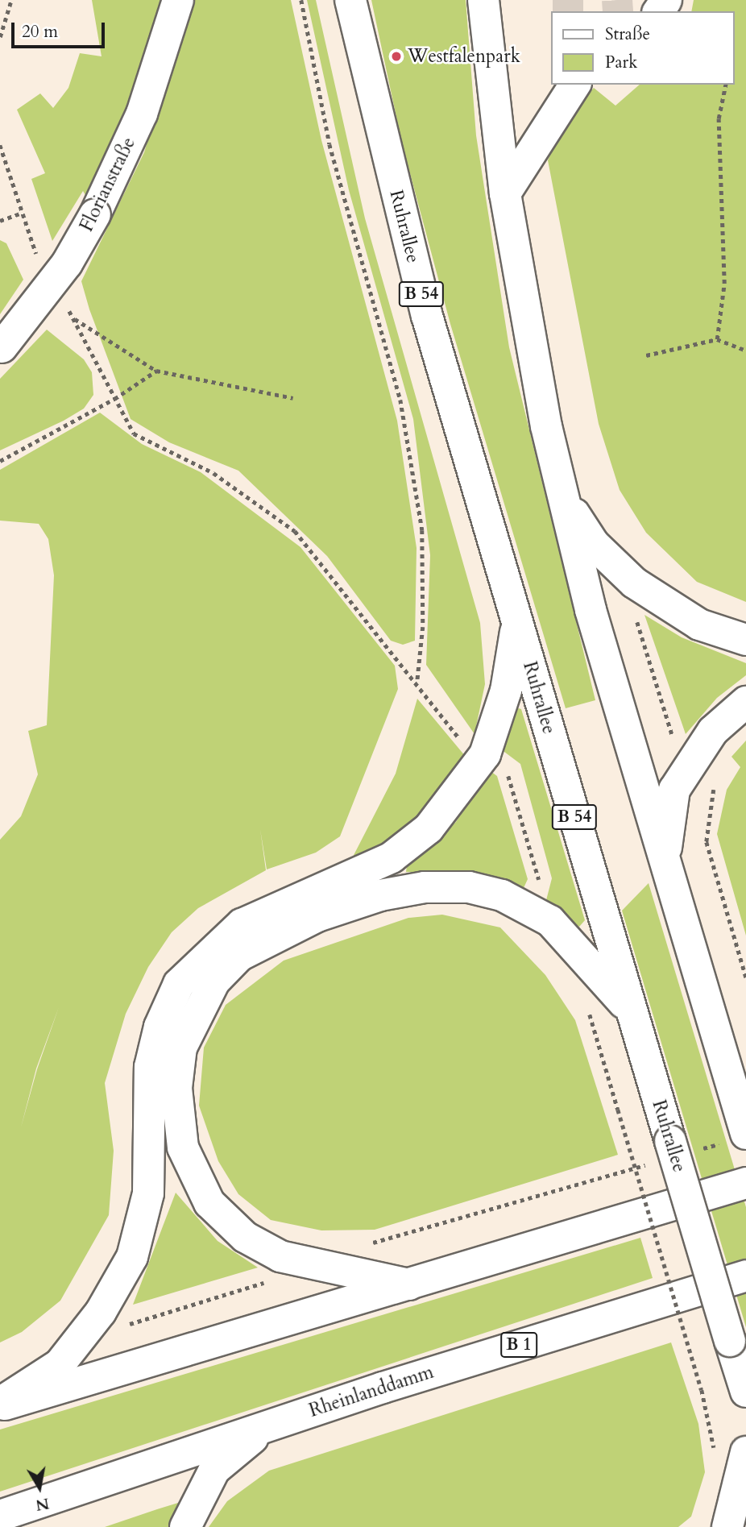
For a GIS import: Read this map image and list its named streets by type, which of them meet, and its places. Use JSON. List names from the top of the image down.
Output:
{
  "streets": {
    "main road": [
      "Florianstraße",
      "Ruhrallee",
      "B 54",
      "B 1",
      "Rheinlanddamm"
    ]
  },
  "places": ["Westfalenpark"],
  "legend": ["Straße", "Park"],
  "scale_bar": "20 m",
  "north": "bottom"
}
